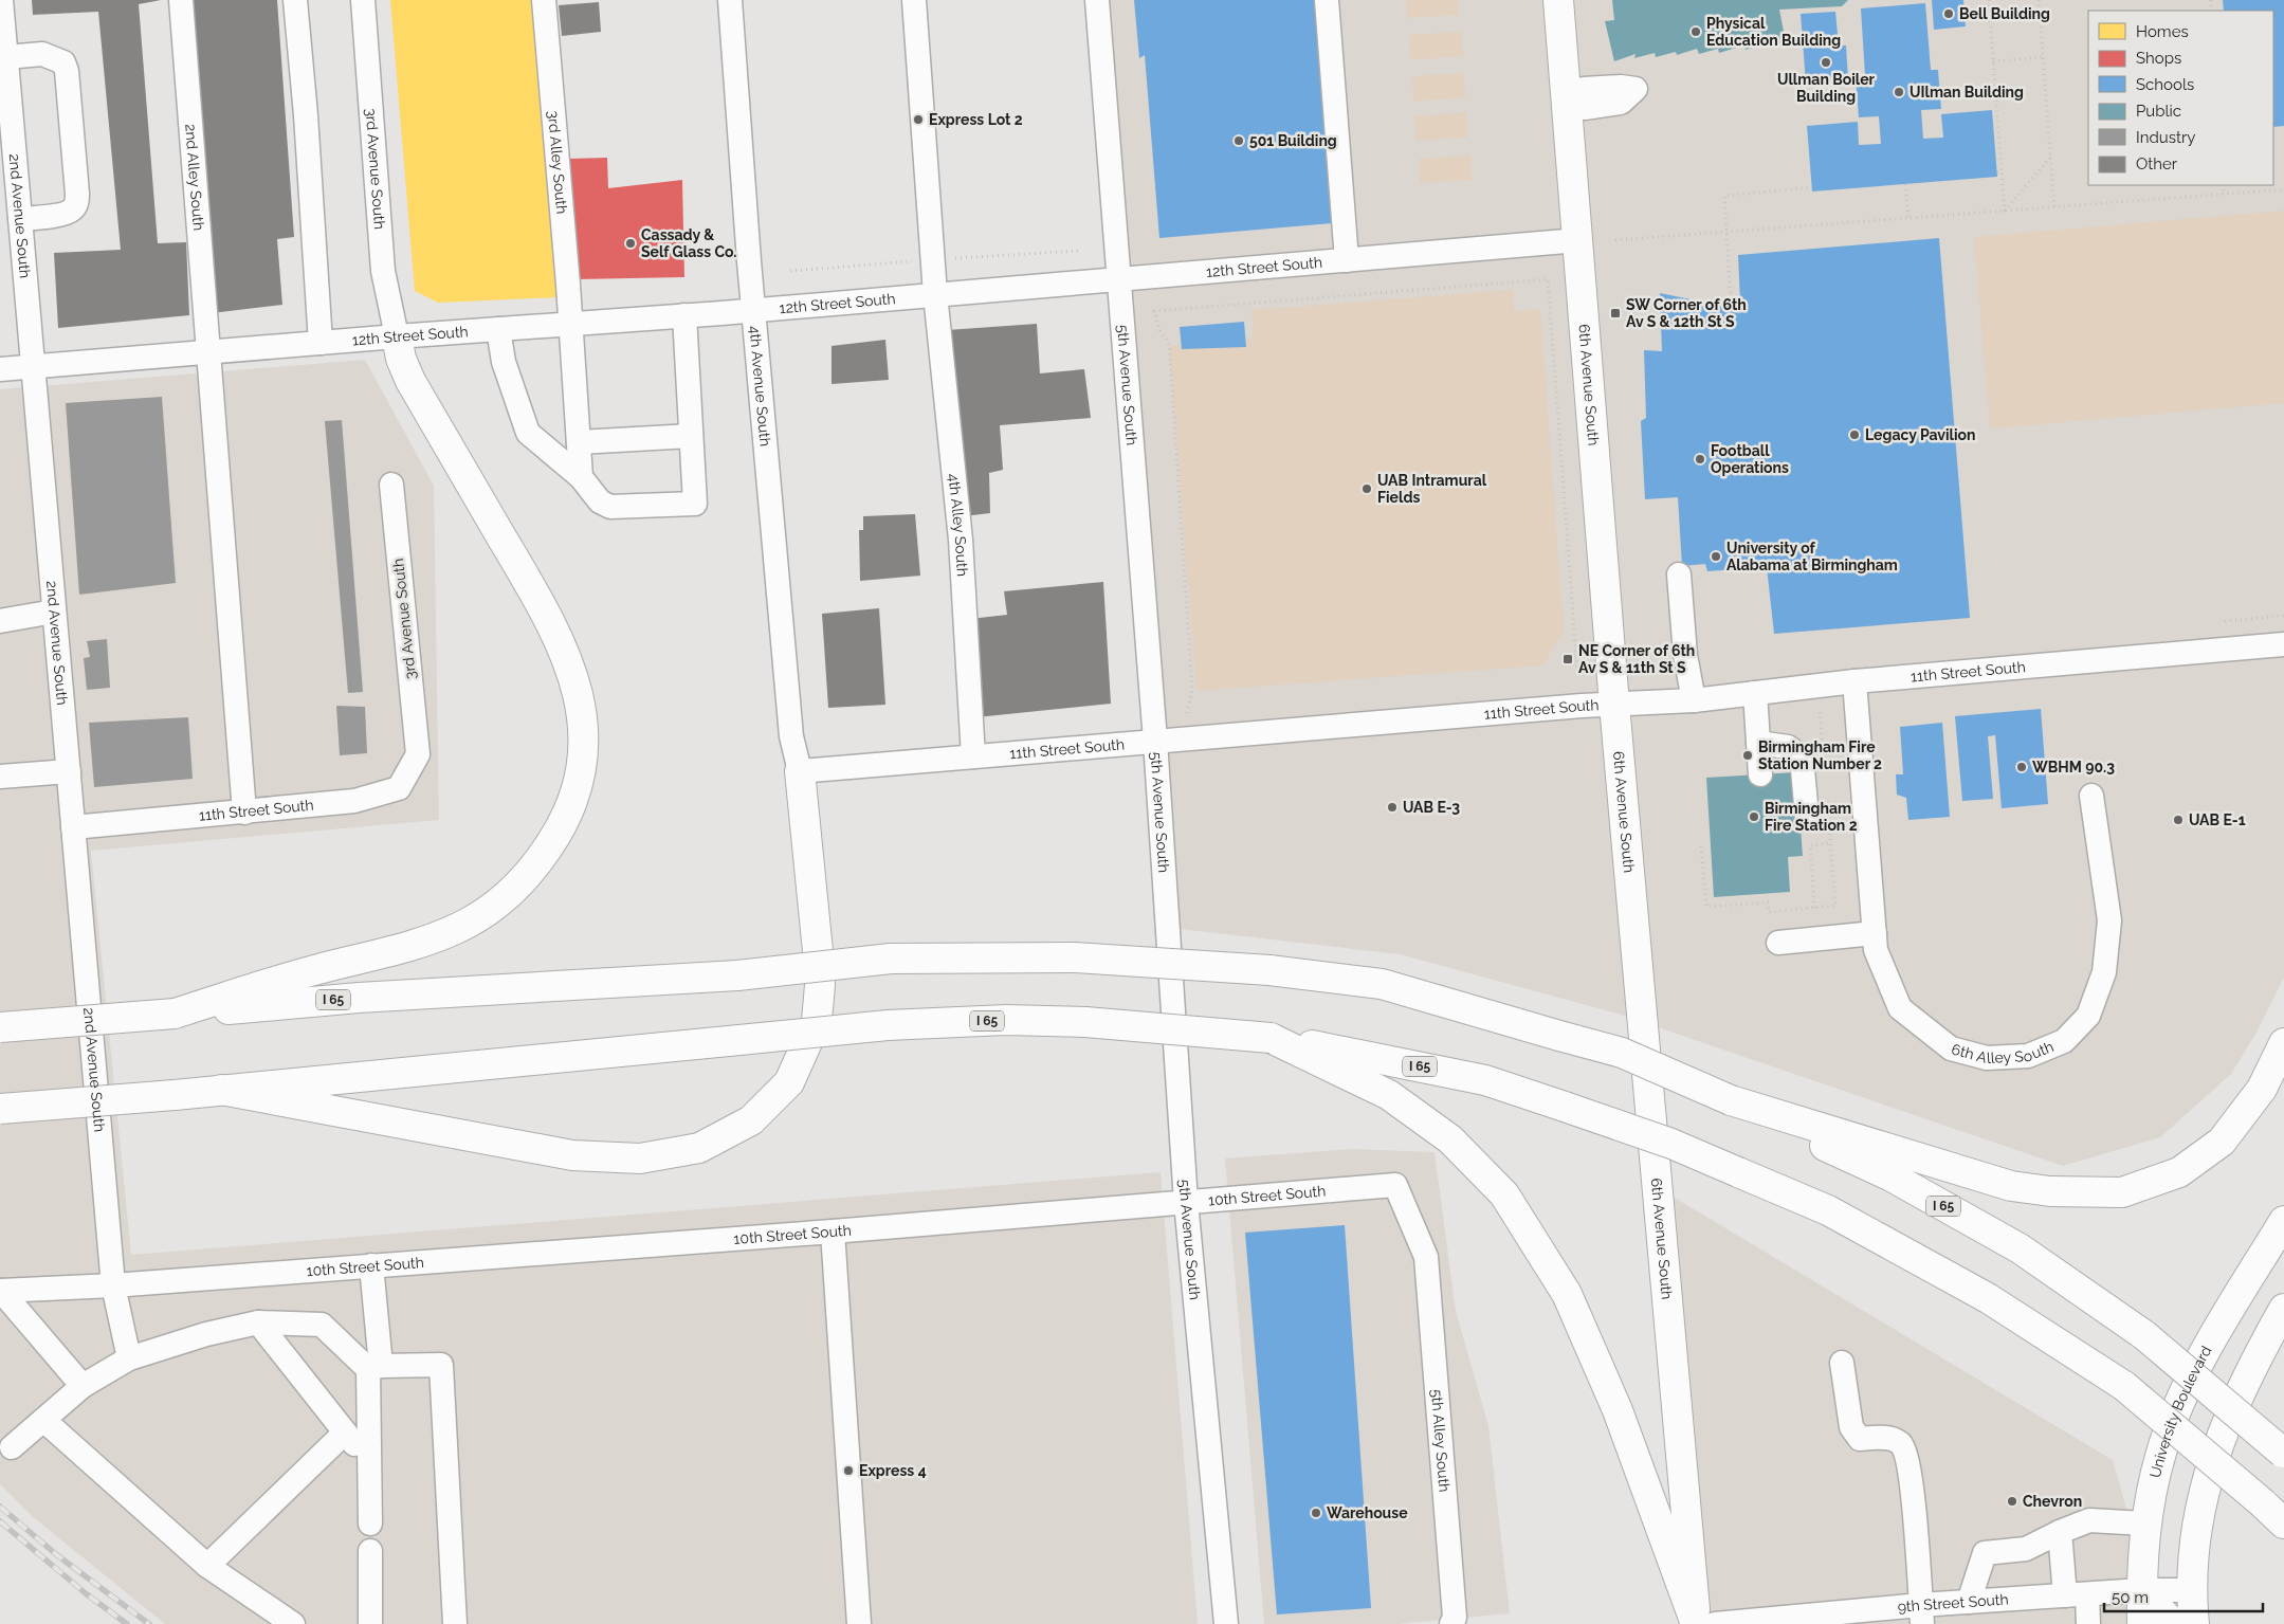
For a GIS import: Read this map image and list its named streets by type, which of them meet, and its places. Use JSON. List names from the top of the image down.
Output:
{
  "streets": {
    "main road": ["6th Avenue South", "I 65", "University Boulevard"],
    "street": [
      "3rd Alley South",
      "3rd Avenue South",
      "2nd Alley South",
      "2nd Avenue South",
      "12th Street South",
      "5th Avenue South",
      "4th Avenue South",
      "4th Alley South",
      "11th Street South",
      "6th Alley South",
      "10th Street South",
      "5th Alley South",
      "9th Street South"
    ]
  },
  "crossings": [
    ["3rd Alley South", "12th Street South"],
    ["3rd Avenue South", "12th Street South"],
    ["3rd Avenue South", "11th Street South"],
    ["2nd Alley South", "12th Street South"],
    ["2nd Alley South", "11th Street South"],
    ["2nd Avenue South", "12th Street South"],
    ["2nd Avenue South", "11th Street South"],
    ["2nd Avenue South", "10th Street South"],
    ["12th Street South", "5th Avenue South"],
    ["12th Street South", "6th Avenue South"],
    ["12th Street South", "4th Avenue South"],
    ["12th Street South", "4th Alley South"],
    ["5th Avenue South", "11th Street South"],
    ["5th Avenue South", "10th Street South"],
    ["6th Avenue South", "11th Street South"],
    ["4th Avenue South", "11th Street South"],
    ["4th Alley South", "11th Street South"],
    ["11th Street South", "6th Alley South"],
    ["10th Street South", "5th Alley South"],
    ["University Boulevard", "9th Street South"]
  ],
  "places": {
    "other": [
      "Bell Building",
      "Physical Education Building",
      "Ullman Boiler Building",
      "UIlman Building",
      "Express Lot 2",
      "501 Building",
      "Cassady & Self Glass Co.",
      "Legacy Pavilion",
      "Football Operations",
      "UAB Intramural Fields",
      "University of Alabama at Birmingham",
      "Birmingham Fire Station Number 2",
      "WBHM 90.3",
      "UAB E-3",
      "Birmingham Fire Station 2",
      "UAB E-1",
      "Express 4",
      "Chevron",
      "Warehouse"
    ],
    "transit": ["SW Corner of 6th Av S & 12th St S", "NE Corner of 6th Av S & 11th St S"]
  },
  "legend": [
    "Homes",
    "Shops",
    "Schools",
    "Public",
    "Industry",
    "Other"
  ],
  "scale_bar": "50 m"
}
